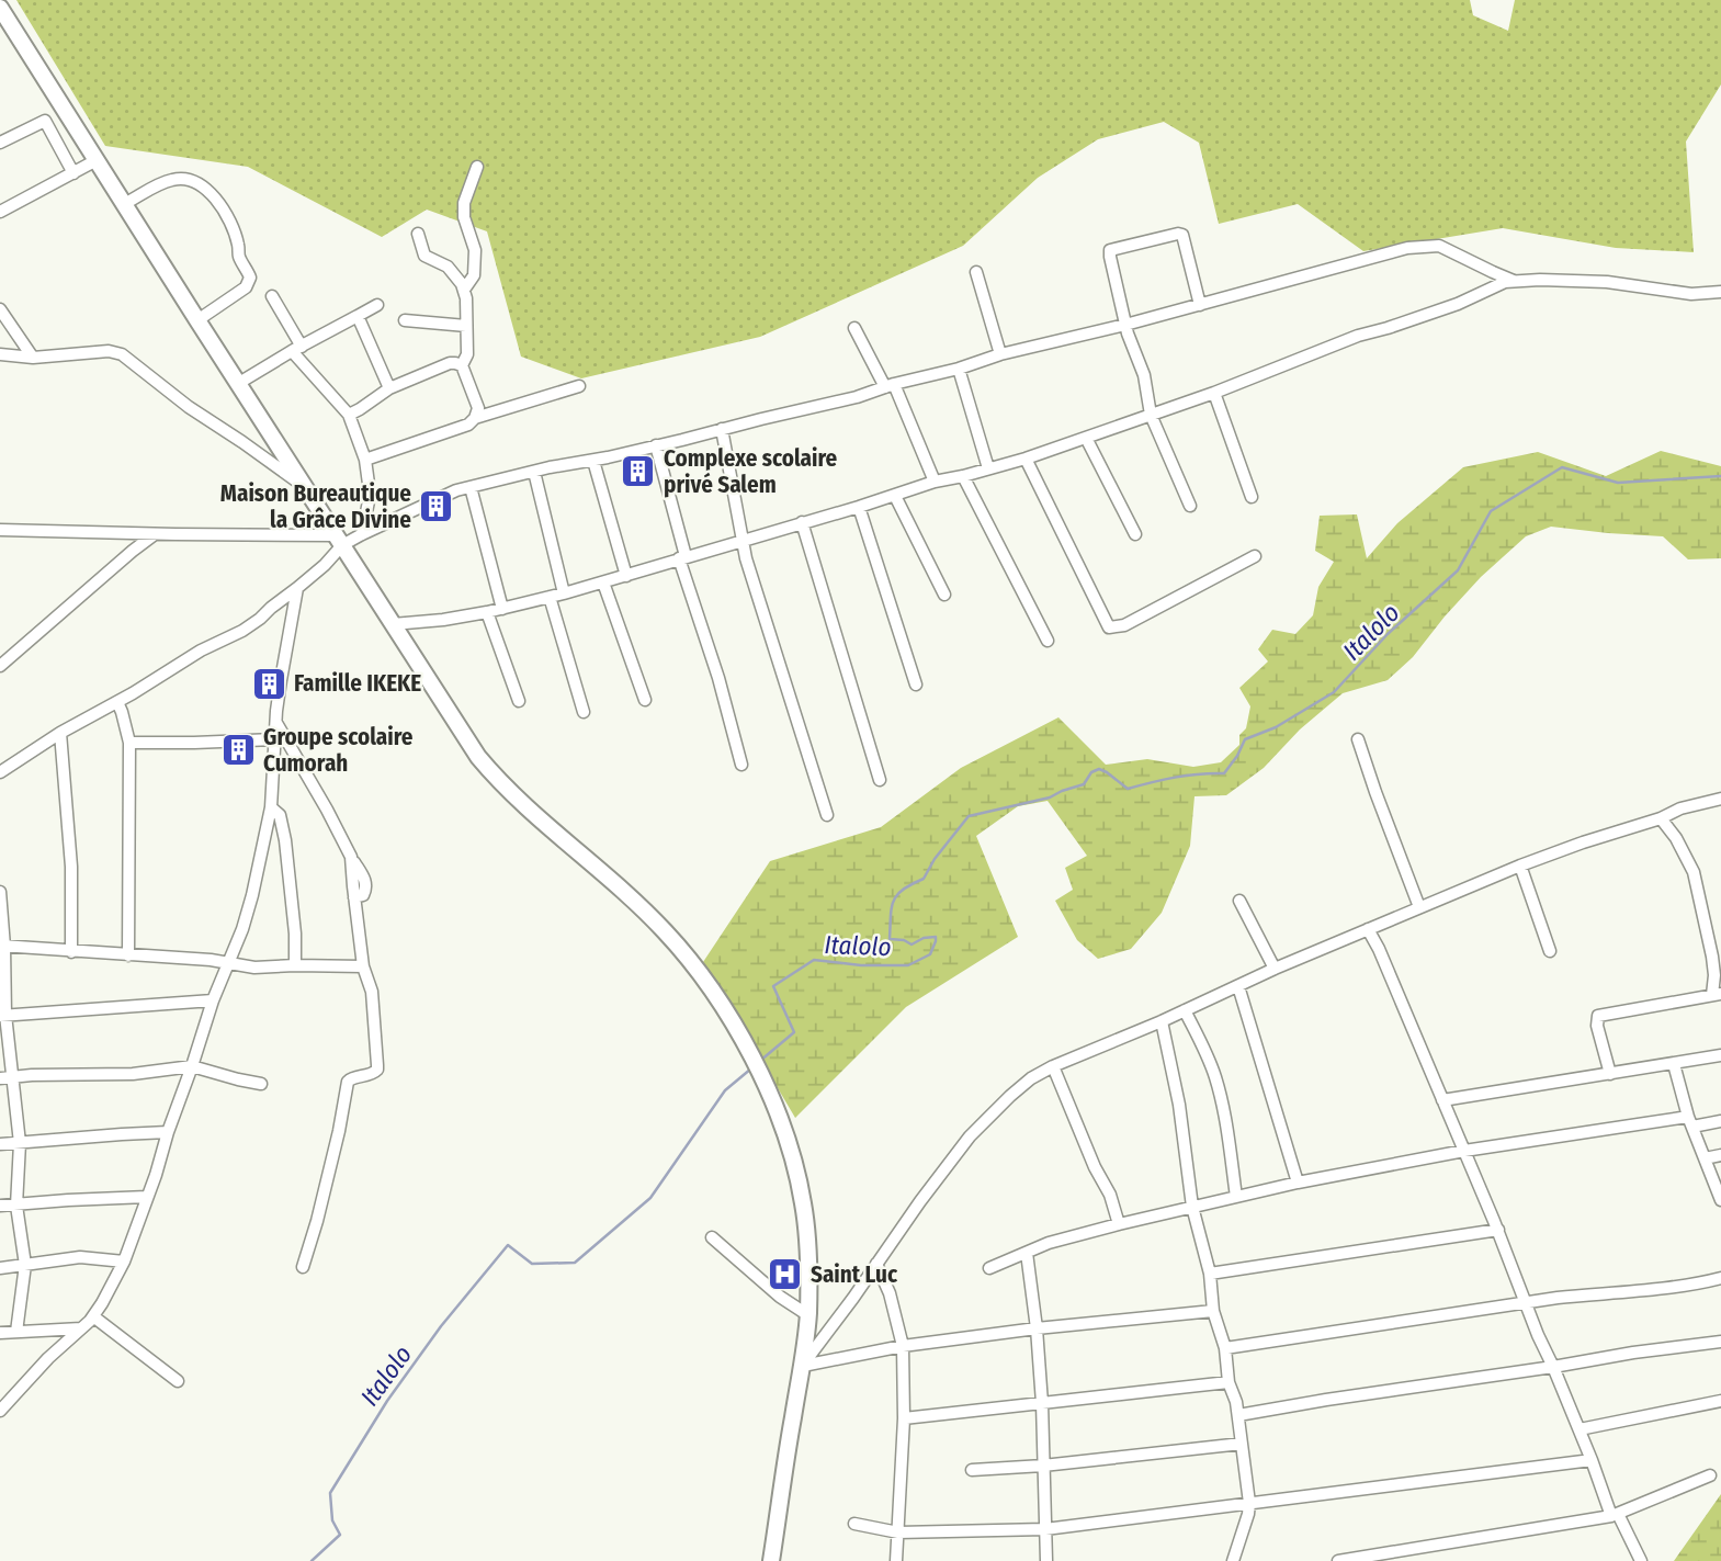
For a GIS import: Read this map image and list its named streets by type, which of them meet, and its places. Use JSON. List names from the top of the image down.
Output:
{
  "water": ["Italolo"],
  "places": {
    "building": [
      "Complexe scolaire privé Salem",
      "Maison Bureautique la Grâce Divine",
      "Famille IKEKE",
      "Groupe scolaire Cumorah"
    ],
    "hospital": ["Saint Luc"]
  }
}
